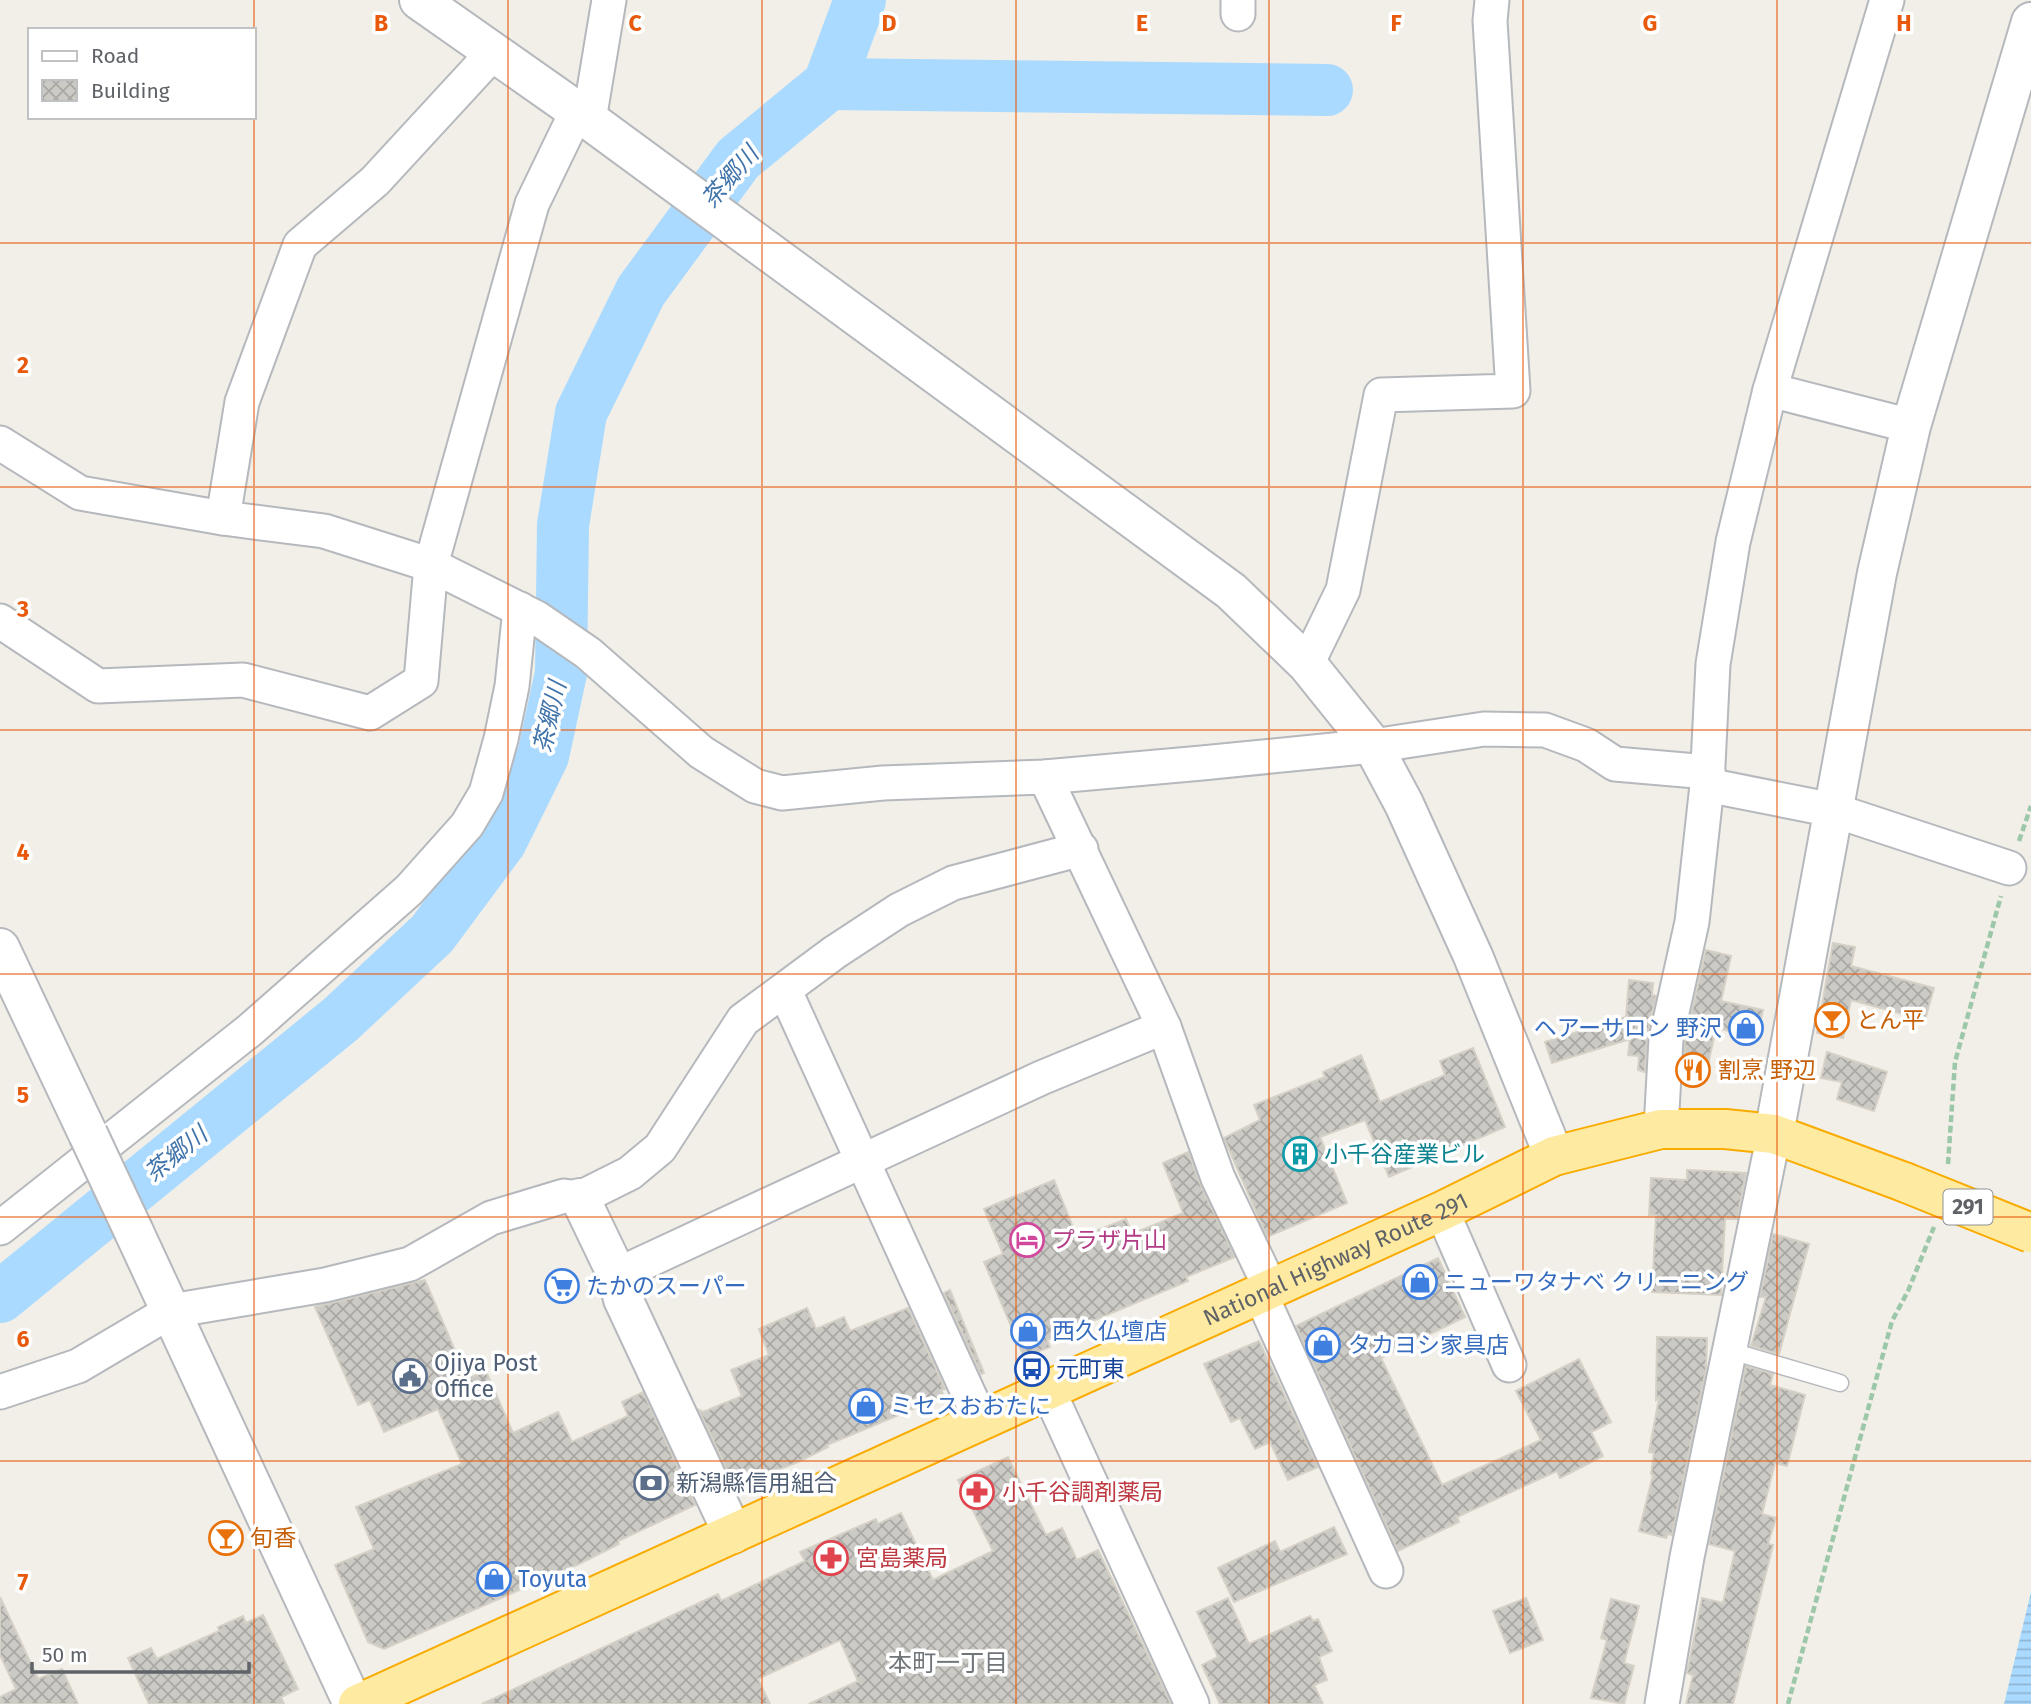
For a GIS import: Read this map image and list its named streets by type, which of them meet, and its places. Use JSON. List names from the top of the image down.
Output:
{
  "streets": {
    "highway": ["291", "National Highway Route 291"]
  },
  "districts": ["本町一丁目"],
  "water": ["茶郷川"],
  "places": {
    "bar": ["とん平", "旬香"],
    "shop": [
      "ヘアーサロン 野沢",
      "ニューワタナベ クリーニング",
      "西久仏壇店",
      "タカヨシ家具店",
      "ミセスおおたに",
      "Toyuta"
    ],
    "restaurant": ["割烹 野辺"],
    "building": ["小千谷産業ビル"],
    "hotel": ["プラザ片山"],
    "supermarket": ["たかのスーパー"],
    "bus stop": ["元町東"],
    "public building": ["Ojiya Post Office"],
    "bank": ["新潟縣信用組合"],
    "pharmacy": ["小千谷調剤薬局", "宮島薬局"]
  },
  "legend": ["Road", "Building"],
  "scale_bar": "50 m",
  "grid": {
    "columns": [
      "B",
      "C",
      "D",
      "E",
      "F",
      "G",
      "H"
    ],
    "rows": [
      "2",
      "3",
      "4",
      "5",
      "6",
      "7"
    ]
  }
}
